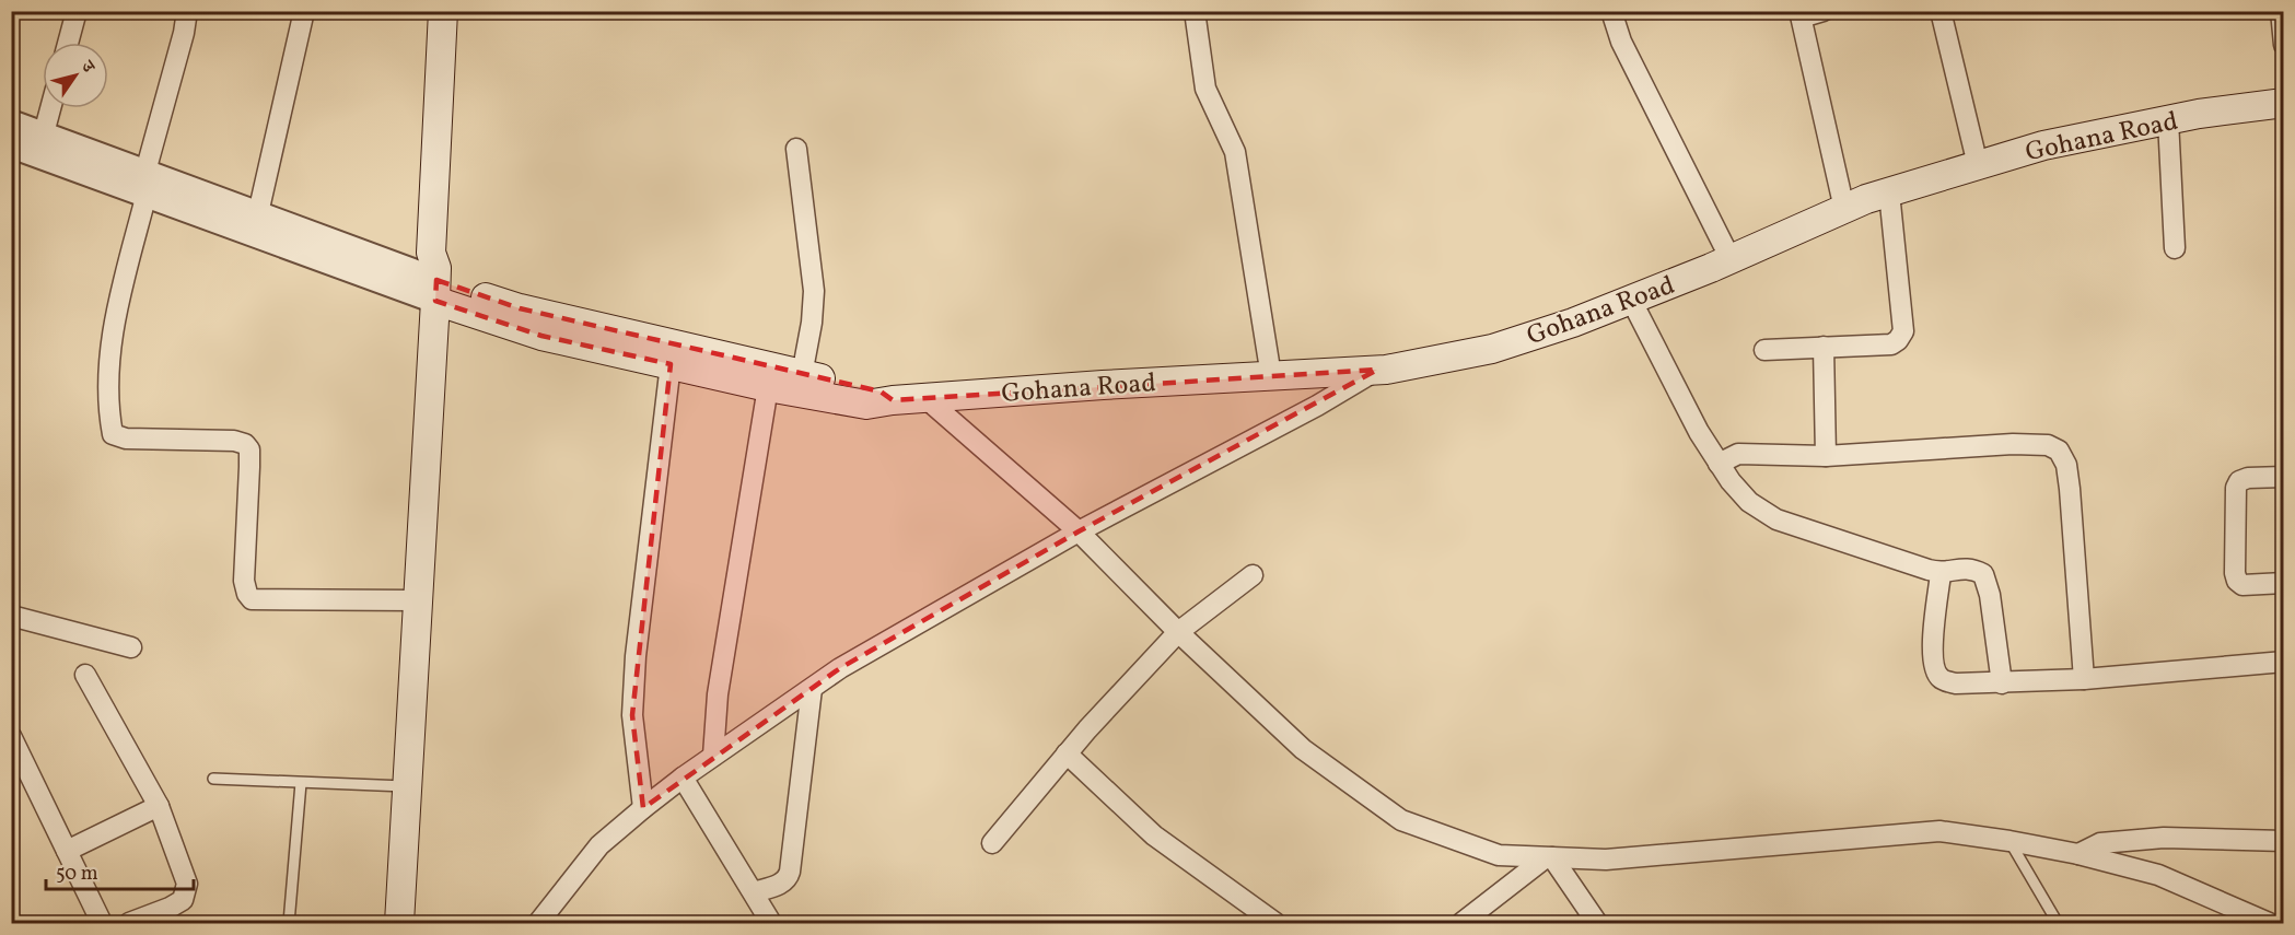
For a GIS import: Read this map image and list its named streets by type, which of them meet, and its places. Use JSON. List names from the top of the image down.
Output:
{
  "streets": {
    "main road": ["Gohana Road"]
  },
  "scale_bar": "50 m",
  "north": "top right"
}
